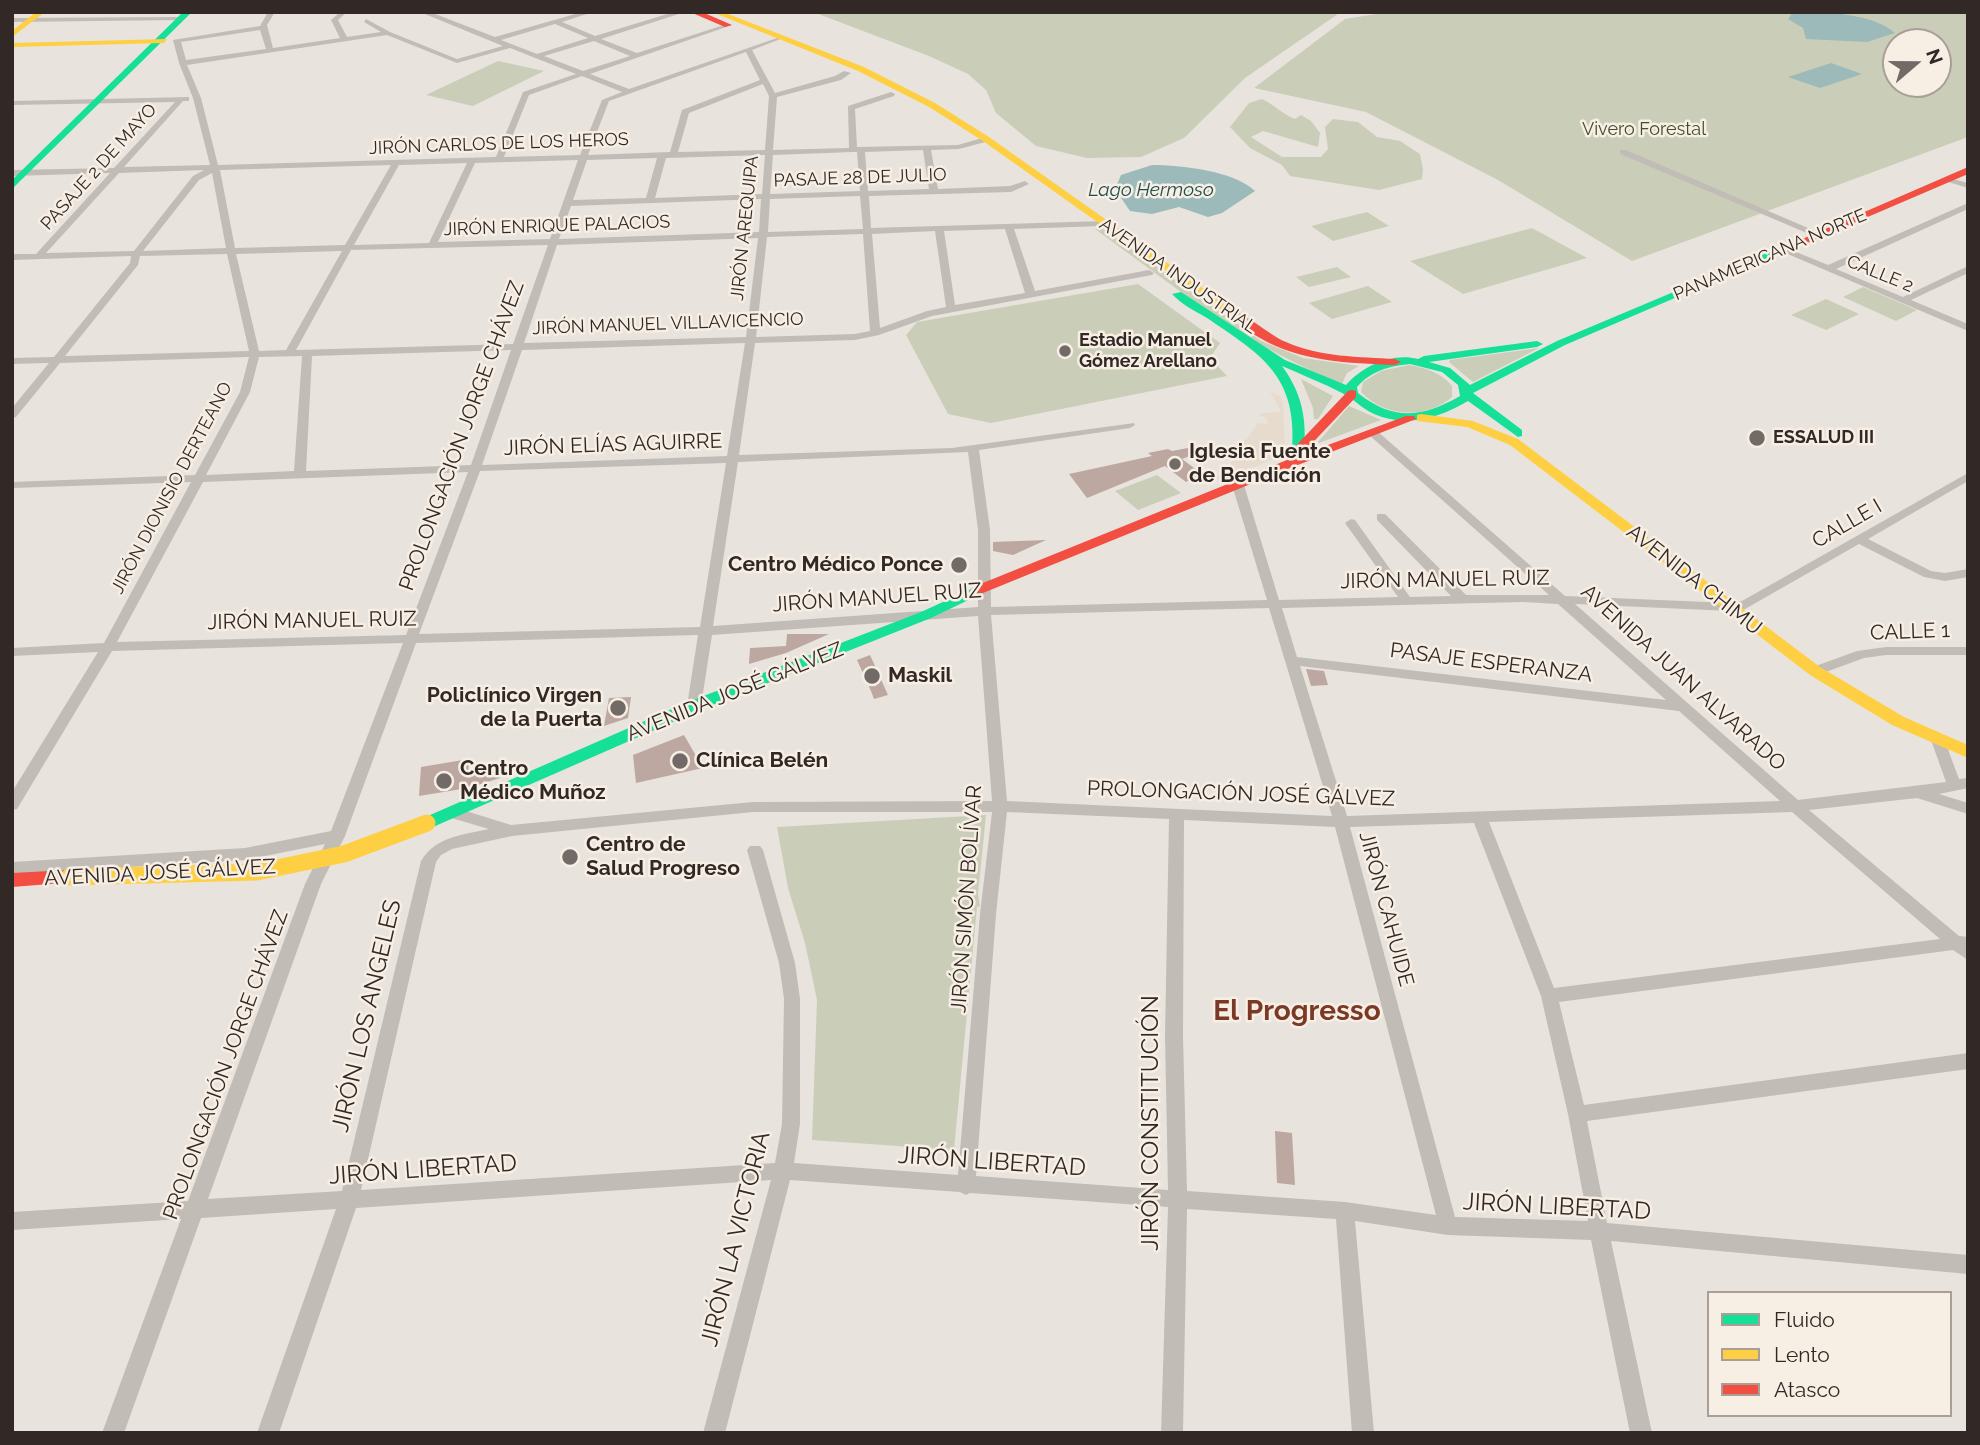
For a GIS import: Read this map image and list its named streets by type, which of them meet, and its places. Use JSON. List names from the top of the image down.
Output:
{
  "streets": {
    "main road": [
      "PANAMERICANA NORTE",
      "AVENIDA INDUSTRIAL",
      "AVENIDA CHIMU",
      "AVENIDA JOSÉ GÁLVEZ"
    ],
    "street": [
      "JIRÓN CARLOS DE LOS HEROS",
      "PASAJE 2 DE MAYO",
      "PASAJE 28 DE JULIO",
      "JIRÓN ENRIQUE PALACIOS",
      "JIRÓN AREQUIPA",
      "CALLE 2",
      "JIRÓN MANUEL VILLAVICENCIO",
      "PROLONGACIÓN JORGE CHÁVEZ",
      "JIRÓN ELÍAS AGUIRRE",
      "JIRÓN DIONISIO DERTEANO",
      "CALLE I",
      "JIRÓN MANUEL RUIZ",
      "CALLE 1",
      "PASAJE ESPERANZA",
      "AVENIDA JUAN ALVARADO",
      "PROLONGACIÓN JOSÉ GÁLVEZ",
      "JIRÓN SIMÓN BOLÍVAR",
      "JIRÓN CAHUIDE",
      "JIRÓN LOS ANGELES",
      "JIRÓN CONSTITUCIÓN",
      "JIRÓN LIBERTAD",
      "JIRÓN LA VICTORIA"
    ]
  },
  "crossings": [
    ["JIRÓN CARLOS DE LOS HEROS", "PASAJE 2 DE MAYO"],
    ["JIRÓN CARLOS DE LOS HEROS", "JIRÓN AREQUIPA"],
    ["JIRÓN CARLOS DE LOS HEROS", "AVENIDA INDUSTRIAL"],
    ["JIRÓN CARLOS DE LOS HEROS", "PROLONGACIÓN JORGE CHÁVEZ"],
    ["JIRÓN CARLOS DE LOS HEROS", "JIRÓN DIONISIO DERTEANO"],
    ["PASAJE 2 DE MAYO", "JIRÓN ENRIQUE PALACIOS"],
    ["PASAJE 28 DE JULIO", "JIRÓN AREQUIPA"],
    ["PASAJE 28 DE JULIO", "AVENIDA INDUSTRIAL"],
    ["PASAJE 28 DE JULIO", "PROLONGACIÓN JORGE CHÁVEZ"],
    ["JIRÓN ENRIQUE PALACIOS", "JIRÓN AREQUIPA"],
    ["JIRÓN ENRIQUE PALACIOS", "AVENIDA INDUSTRIAL"],
    ["JIRÓN ENRIQUE PALACIOS", "PROLONGACIÓN JORGE CHÁVEZ"],
    ["JIRÓN ENRIQUE PALACIOS", "JIRÓN DIONISIO DERTEANO"],
    ["JIRÓN AREQUIPA", "JIRÓN MANUEL VILLAVICENCIO"],
    ["JIRÓN AREQUIPA", "JIRÓN ELÍAS AGUIRRE"],
    ["JIRÓN AREQUIPA", "JIRÓN MANUEL RUIZ"],
    ["JIRÓN AREQUIPA", "AVENIDA JOSÉ GÁLVEZ"],
    ["PANAMERICANA NORTE", "CALLE 2"],
    ["PANAMERICANA NORTE", "AVENIDA INDUSTRIAL"],
    ["PANAMERICANA NORTE", "AVENIDA CHIMU"],
    ["PANAMERICANA NORTE", "AVENIDA JOSÉ GÁLVEZ"],
    ["AVENIDA INDUSTRIAL", "JIRÓN MANUEL VILLAVICENCIO"],
    ["AVENIDA INDUSTRIAL", "PROLONGACIÓN JORGE CHÁVEZ"],
    ["AVENIDA INDUSTRIAL", "AVENIDA CHIMU"],
    ["AVENIDA INDUSTRIAL", "AVENIDA JOSÉ GÁLVEZ"],
    ["JIRÓN MANUEL VILLAVICENCIO", "PROLONGACIÓN JORGE CHÁVEZ"],
    ["JIRÓN MANUEL VILLAVICENCIO", "JIRÓN DIONISIO DERTEANO"],
    ["PROLONGACIÓN JORGE CHÁVEZ", "JIRÓN ELÍAS AGUIRRE"],
    ["PROLONGACIÓN JORGE CHÁVEZ", "JIRÓN MANUEL RUIZ"],
    ["PROLONGACIÓN JORGE CHÁVEZ", "JIRÓN LIBERTAD"],
    ["JIRÓN ELÍAS AGUIRRE", "JIRÓN DIONISIO DERTEANO"],
    ["JIRÓN ELÍAS AGUIRRE", "JIRÓN SIMÓN BOLÍVAR"],
    ["JIRÓN DIONISIO DERTEANO", "JIRÓN MANUEL RUIZ"],
    ["CALLE I", "JIRÓN MANUEL RUIZ"],
    ["CALLE I", "AVENIDA CHIMU"],
    ["JIRÓN MANUEL RUIZ", "AVENIDA CHIMU"],
    ["JIRÓN MANUEL RUIZ", "AVENIDA JUAN ALVARADO"],
    ["JIRÓN MANUEL RUIZ", "AVENIDA JOSÉ GÁLVEZ"],
    ["JIRÓN MANUEL RUIZ", "JIRÓN SIMÓN BOLÍVAR"],
    ["JIRÓN MANUEL RUIZ", "JIRÓN CAHUIDE"],
    ["AVENIDA CHIMU", "CALLE 1"],
    ["AVENIDA CHIMU", "AVENIDA JOSÉ GÁLVEZ"],
    ["PASAJE ESPERANZA", "AVENIDA JUAN ALVARADO"],
    ["PASAJE ESPERANZA", "JIRÓN CAHUIDE"],
    ["AVENIDA JUAN ALVARADO", "AVENIDA JOSÉ GÁLVEZ"],
    ["AVENIDA JUAN ALVARADO", "PROLONGACIÓN JOSÉ GÁLVEZ"],
    ["AVENIDA JOSÉ GÁLVEZ", "PROLONGACIÓN JOSÉ GÁLVEZ"],
    ["AVENIDA JOSÉ GÁLVEZ", "JIRÓN SIMÓN BOLÍVAR"],
    ["AVENIDA JOSÉ GÁLVEZ", "JIRÓN CAHUIDE"],
    ["PROLONGACIÓN JOSÉ GÁLVEZ", "JIRÓN SIMÓN BOLÍVAR"],
    ["PROLONGACIÓN JOSÉ GÁLVEZ", "JIRÓN CAHUIDE"],
    ["PROLONGACIÓN JOSÉ GÁLVEZ", "JIRÓN LOS ANGELES"],
    ["PROLONGACIÓN JOSÉ GÁLVEZ", "JIRÓN CONSTITUCIÓN"],
    ["JIRÓN SIMÓN BOLÍVAR", "JIRÓN LIBERTAD"],
    ["JIRÓN CAHUIDE", "JIRÓN LIBERTAD"],
    ["JIRÓN LOS ANGELES", "JIRÓN LIBERTAD"],
    ["JIRÓN CONSTITUCIÓN", "JIRÓN LIBERTAD"],
    ["JIRÓN LIBERTAD", "JIRÓN LA VICTORIA"]
  ],
  "districts": ["El Progresso"],
  "water": ["Lago Hermoso"],
  "parks": ["Vivero Forestal"],
  "places": [
    "Estadio Manuel Gómez Arellano",
    "ESSALUD III",
    "Iglesia Fuente de Bendicíón",
    "Centro Médico Ponce",
    "Maskil",
    "Policlínico Virgen de la Puerta",
    "Clínica Belén",
    "Centro Médico Muñoz",
    "Centro de Salud Progreso"
  ],
  "legend": ["Fluido", "Lento", "Atasco"],
  "north": "right"
}
